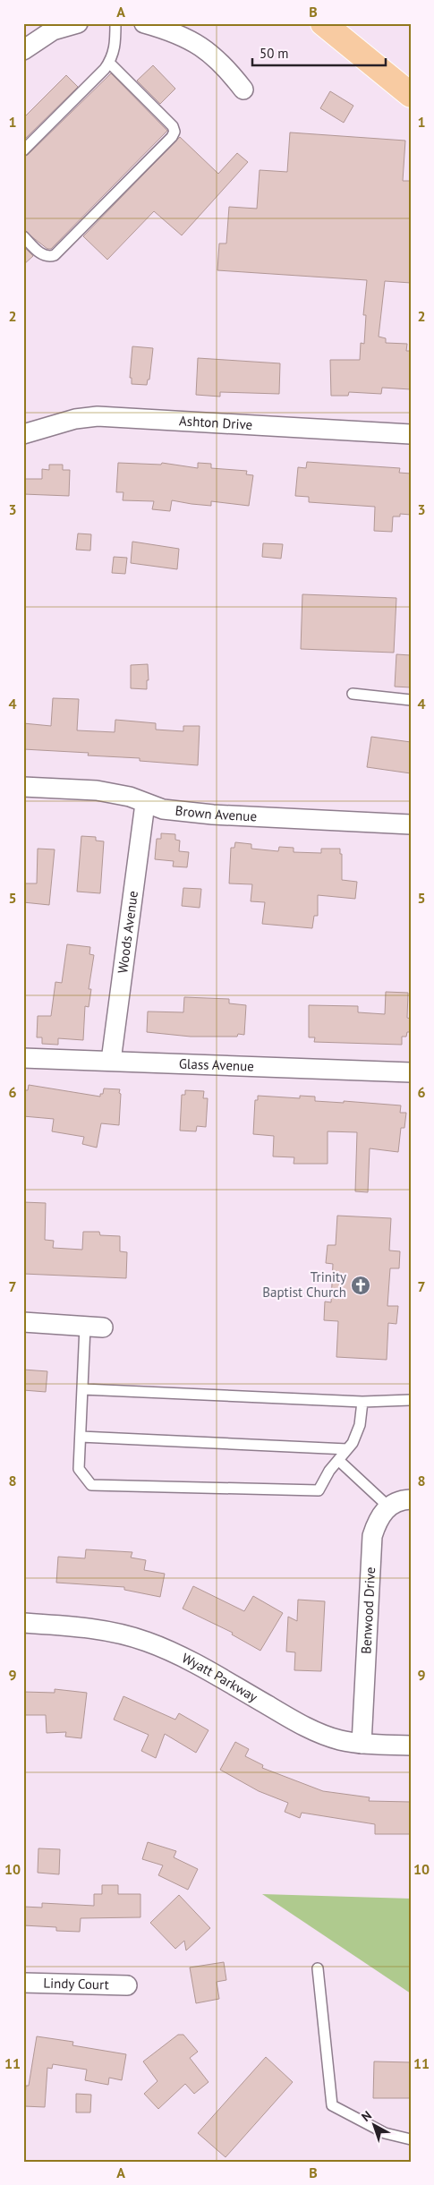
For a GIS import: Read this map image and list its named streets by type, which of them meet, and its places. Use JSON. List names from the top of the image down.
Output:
{
  "streets": {
    "street": [
      "Ashton Drive",
      "Brown Avenue",
      "Woods Avenue",
      "Glass Avenue",
      "Benwood Drive",
      "Wyatt Parkway",
      "Lindy Court"
    ]
  },
  "crossings": [
    ["Brown Avenue", "Woods Avenue"],
    ["Woods Avenue", "Glass Avenue"],
    ["Benwood Drive", "Wyatt Parkway"]
  ],
  "places": {
    "church": ["Trinity Baptist Church"]
  },
  "scale_bar": "50 m",
  "north": "top left",
  "grid": {
    "columns": ["A", "B"],
    "rows": [
      "1",
      "2",
      "3",
      "4",
      "5",
      "6",
      "7",
      "8",
      "9",
      "10",
      "11"
    ]
  }
}
